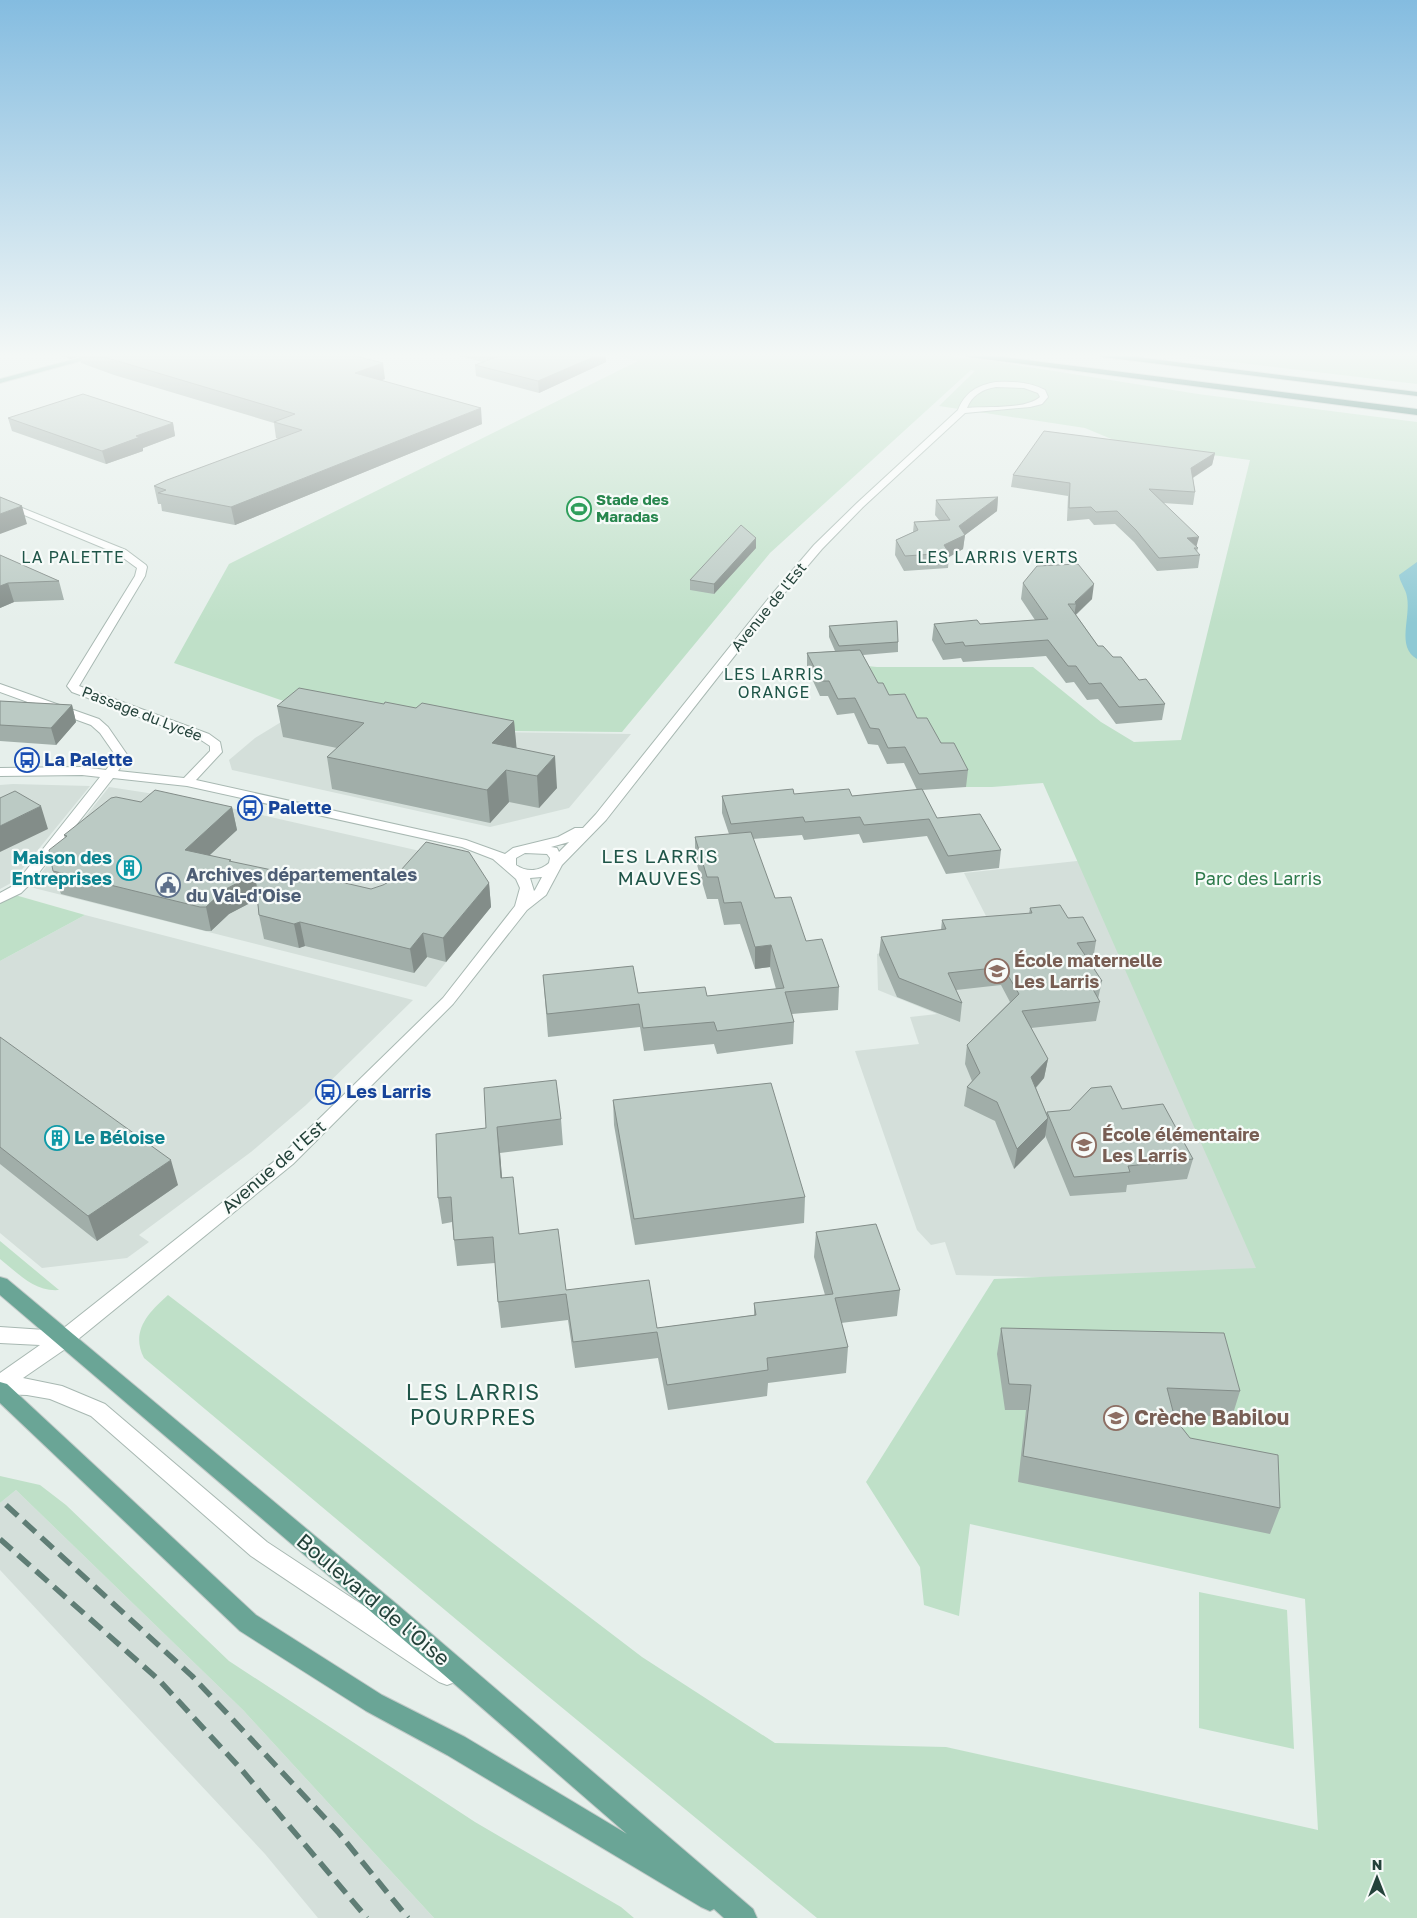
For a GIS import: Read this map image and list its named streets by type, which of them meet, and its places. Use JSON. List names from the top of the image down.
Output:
{
  "streets": {
    "main road": ["Boulevard de l'Oise"],
    "street": ["Avenue de l'Est", "Passage du Lycée"]
  },
  "crossings": [
    ["Avenue de l'Est", "Boulevard de l'Oise"]
  ],
  "districts": [
    "LA PALETTE",
    "LES LARRIS VERTS",
    "LES LARRIS ORANGE",
    "LES LARRIS MAUVES",
    "LES LARRIS POURPRES"
  ],
  "parks": ["Parc des Larris"],
  "places": {
    "sports": ["Stade des Maradas"],
    "bus stop": ["La Palette", "Palette", "Les Larris"],
    "building": ["Maison des Entreprises", "Le Béloise"],
    "public building": ["Archives départementales du Val-d'Oise"],
    "school or university": ["École maternelle Les Larris", "École élémentaire Les Larris", "Crèche Babilou"]
  },
  "north": "top"
}
